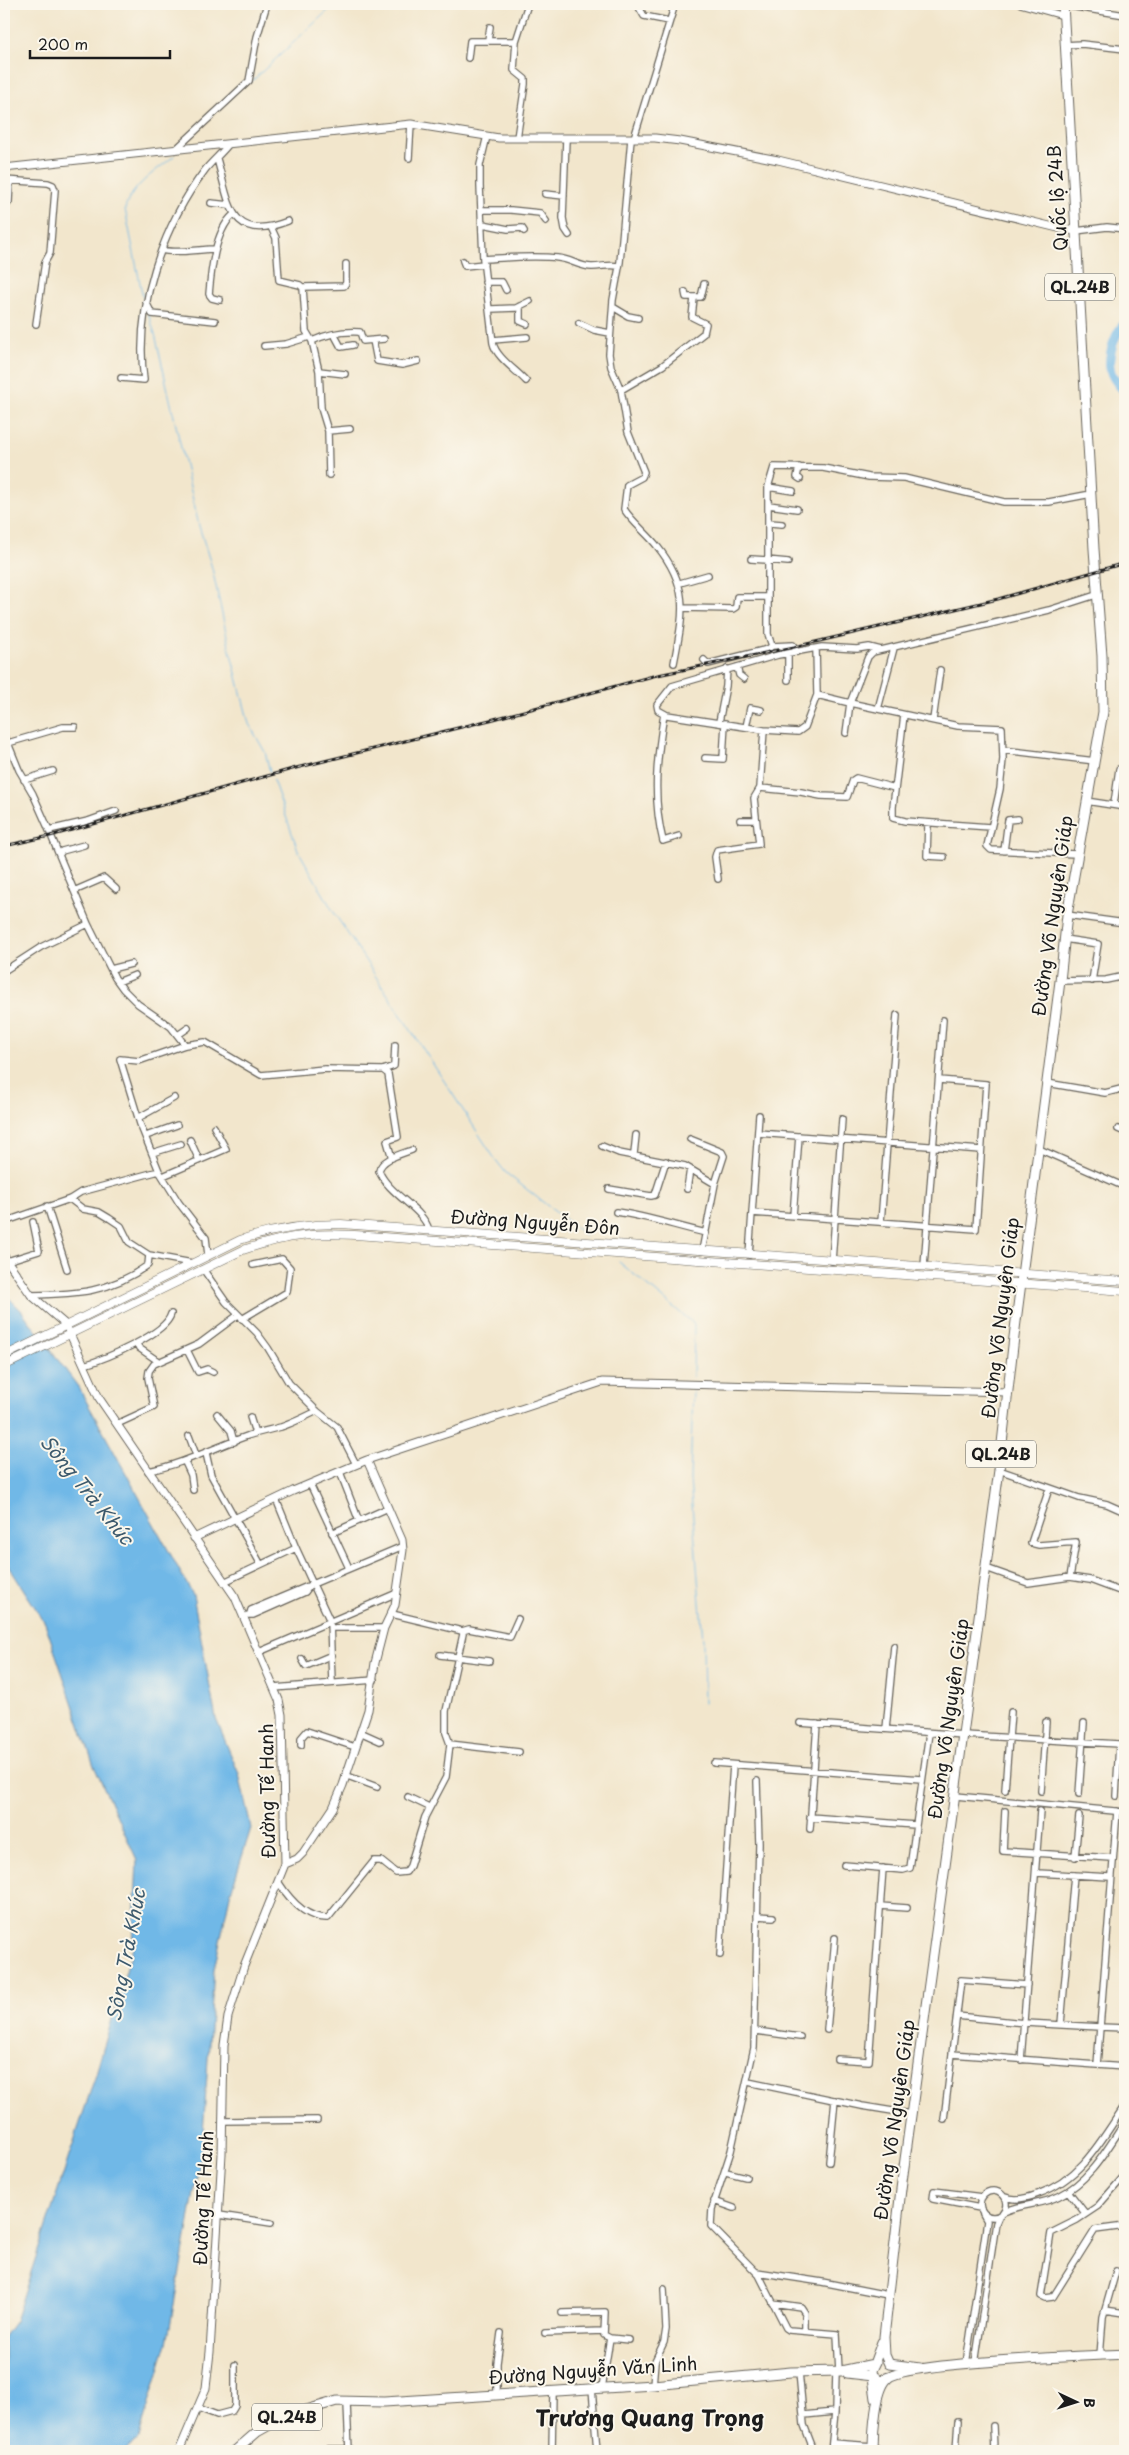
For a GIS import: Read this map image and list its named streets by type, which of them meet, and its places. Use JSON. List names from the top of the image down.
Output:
{
  "streets": {
    "main road": [
      "Quốc lộ 24B",
      "QL.24B",
      "Đường Võ Nguyên Giáp",
      "Đường Nguyễn Đôn",
      "Đường Nguyễn Văn Linh"
    ],
    "street": ["Đường Tế Hanh"]
  },
  "crossings": [
    ["Quốc lộ 24B", "Đường Võ Nguyên Giáp"],
    ["QL.24B", "Đường Võ Nguyên Giáp"],
    ["QL.24B", "Đường Nguyễn Văn Linh"],
    ["Đường Võ Nguyên Giáp", "Đường Nguyễn Đôn"],
    ["Đường Võ Nguyên Giáp", "Đường Nguyễn Văn Linh"],
    ["Đường Nguyễn Đôn", "Đường Tế Hanh"]
  ],
  "districts": ["Trương Quang Trọng"],
  "water": ["Sông Trà Khúc"],
  "scale_bar": "200 m",
  "north": "right"
}
